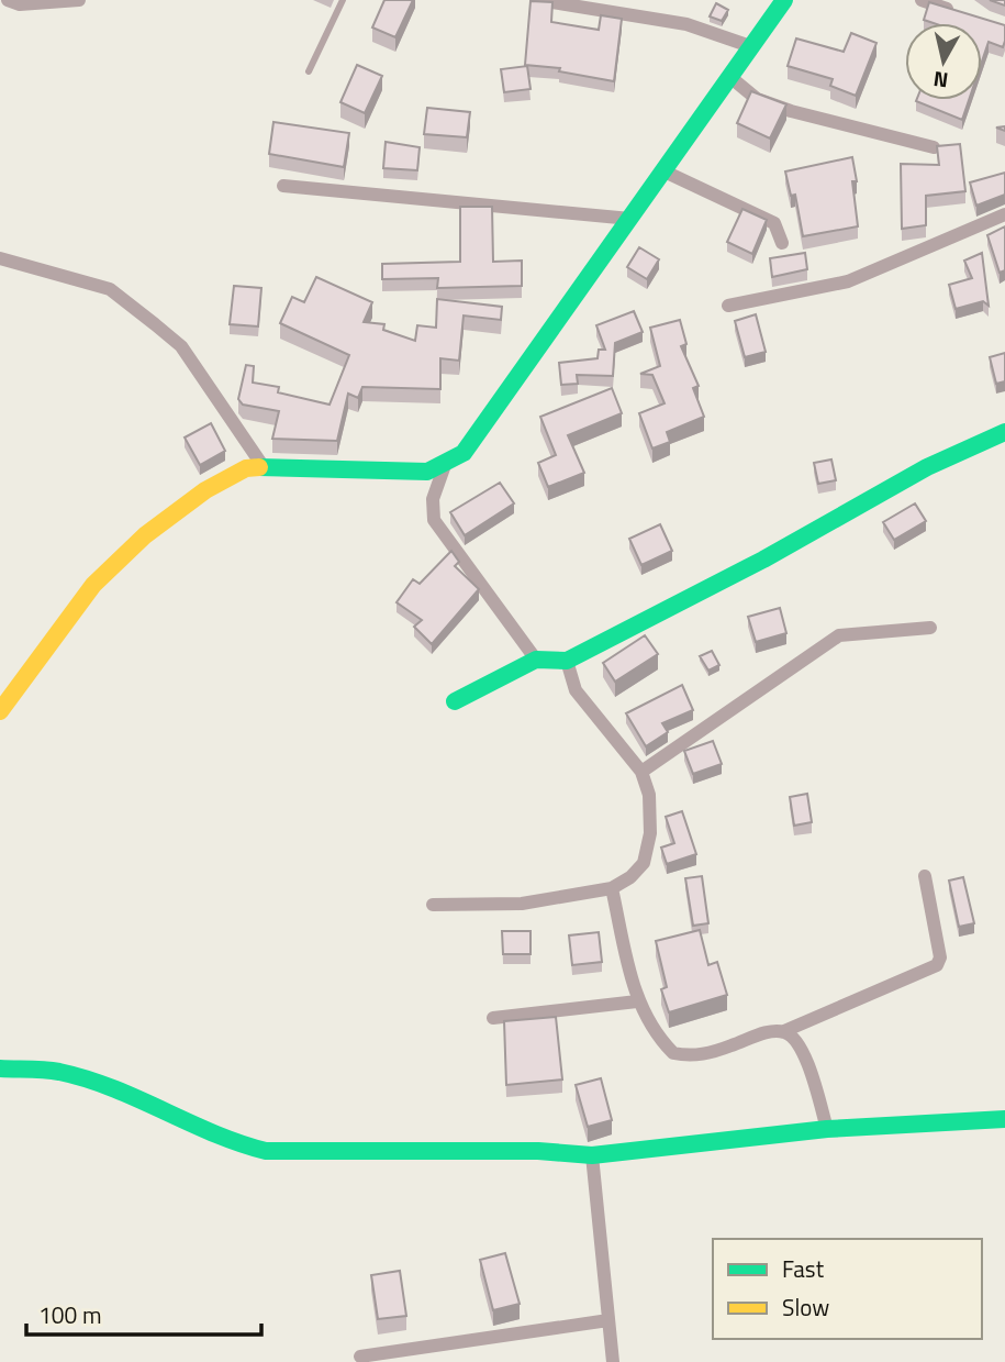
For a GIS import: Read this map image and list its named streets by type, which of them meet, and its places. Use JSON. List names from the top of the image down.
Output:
{
  "legend": ["Fast", "Slow"],
  "scale_bar": "100 m",
  "north": "bottom"
}
